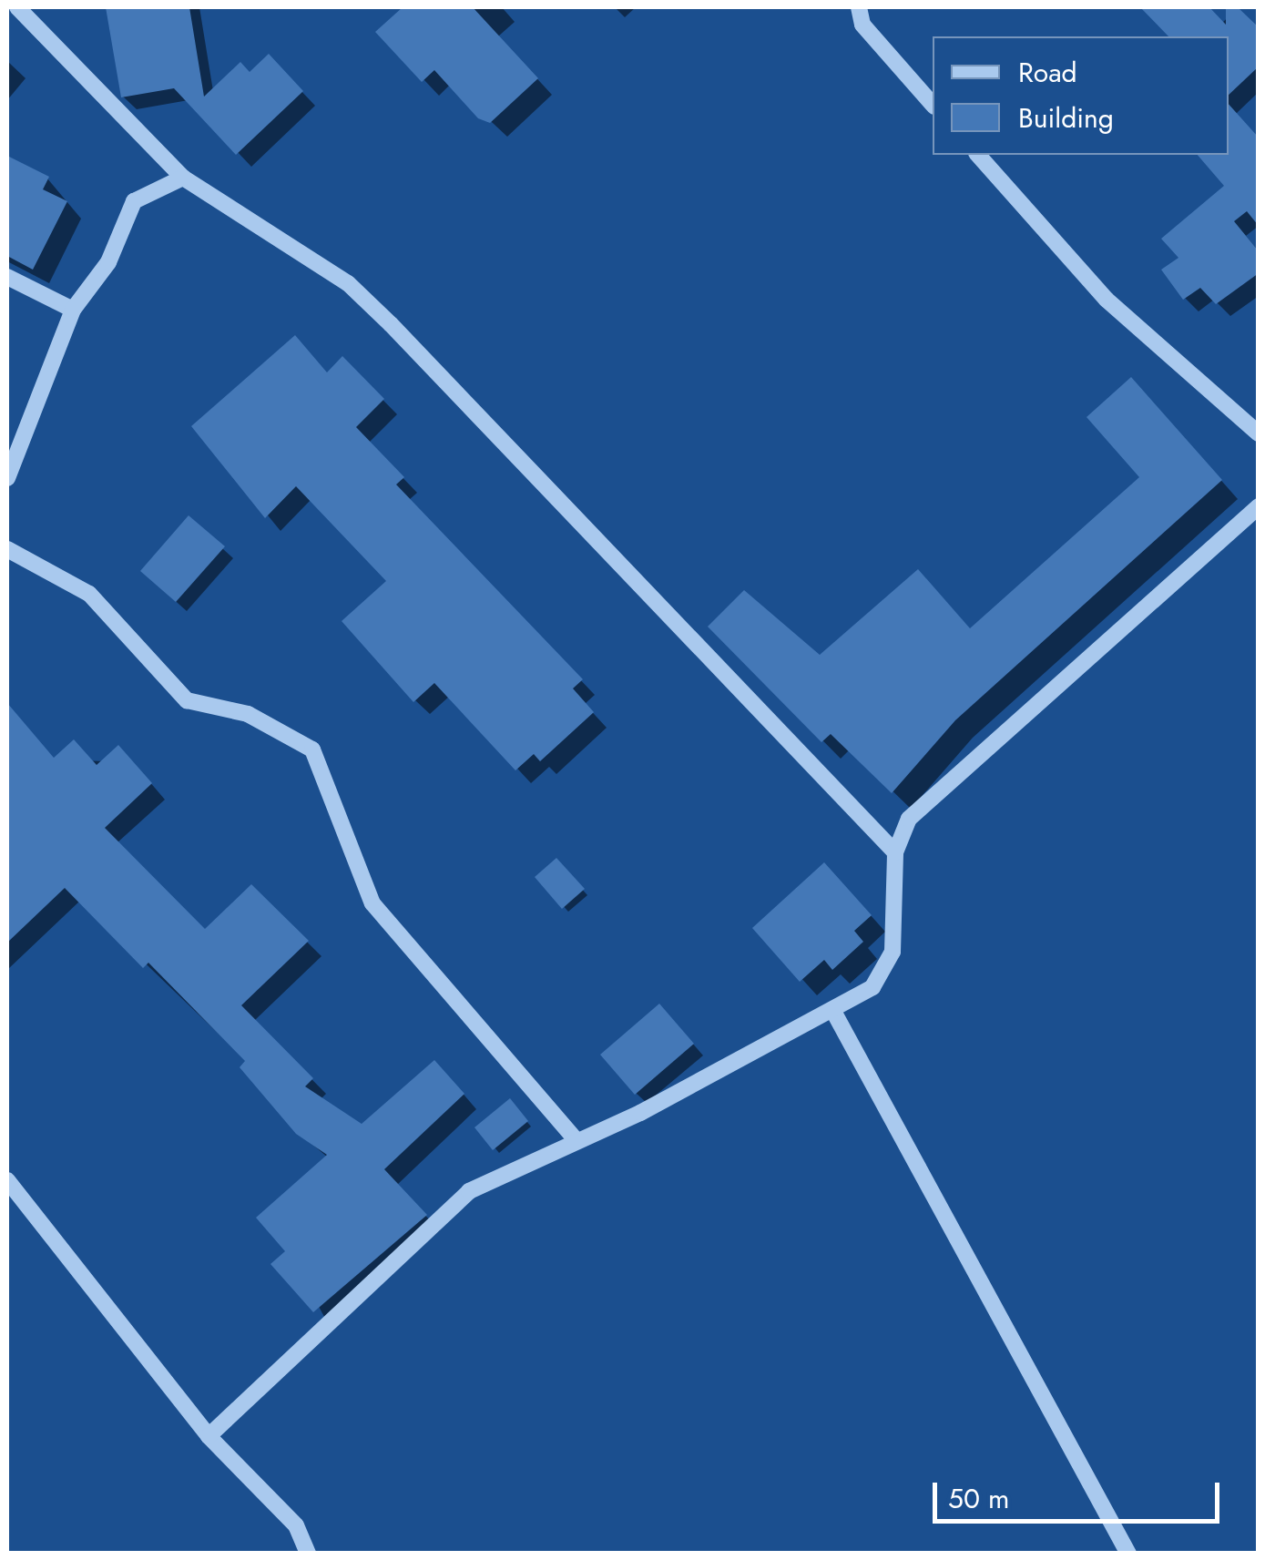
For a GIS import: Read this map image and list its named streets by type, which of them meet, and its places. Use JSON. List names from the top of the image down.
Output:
{
  "legend": ["Road", "Building"],
  "scale_bar": "50 m"
}
